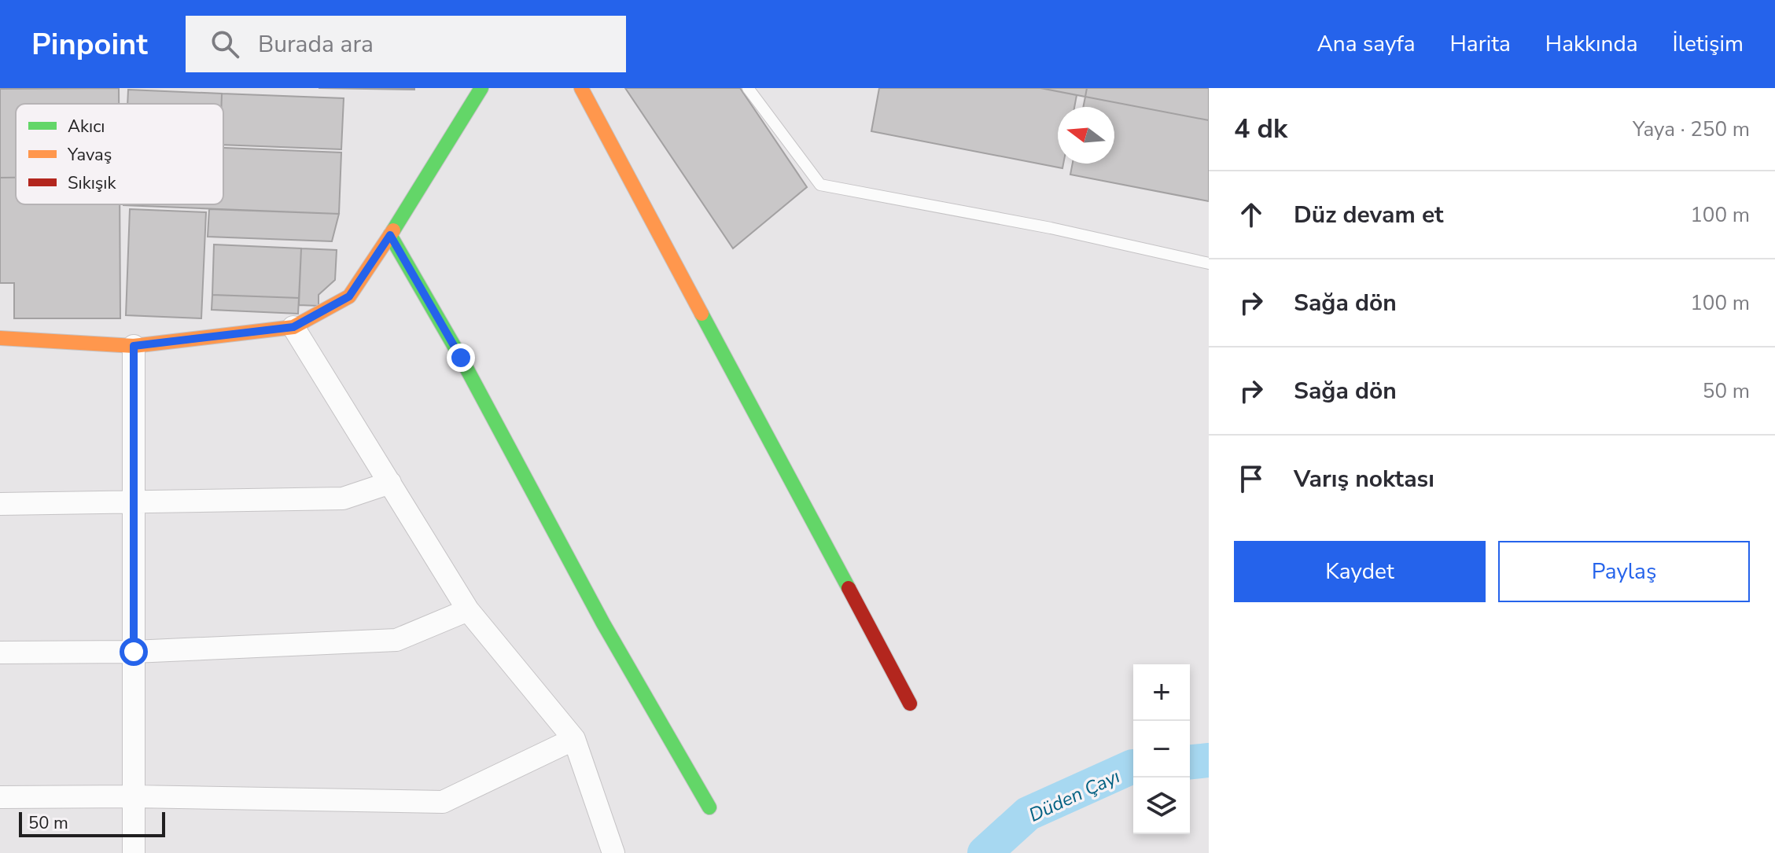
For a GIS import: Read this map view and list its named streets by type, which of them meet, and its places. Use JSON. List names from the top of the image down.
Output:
{
  "water": ["Düden Çayı"],
  "legend": ["Akıcı", "Yavaş", "Sıkışık"],
  "scale_bar": "50 m",
  "north": "left",
  "page": {
    "header": "Pinpoint",
    "search": "Burada ara",
    "nav": [
      "Ana sayfa",
      "Harita",
      "Hakkında",
      "İletişim"
    ],
    "heading": ["4 dk", "Yaya · 250 m"],
    "list": [
      ["Düz devam et", "100 m"],
      ["Sağa dön", "100 m"],
      ["Sağa dön", "50 m"],
      "Varış noktası"
    ],
    "buttons": ["Kaydet", "Paylaş"],
    "map_buttons": ["+", "−"],
    "scale": "50 m"
  }
}
